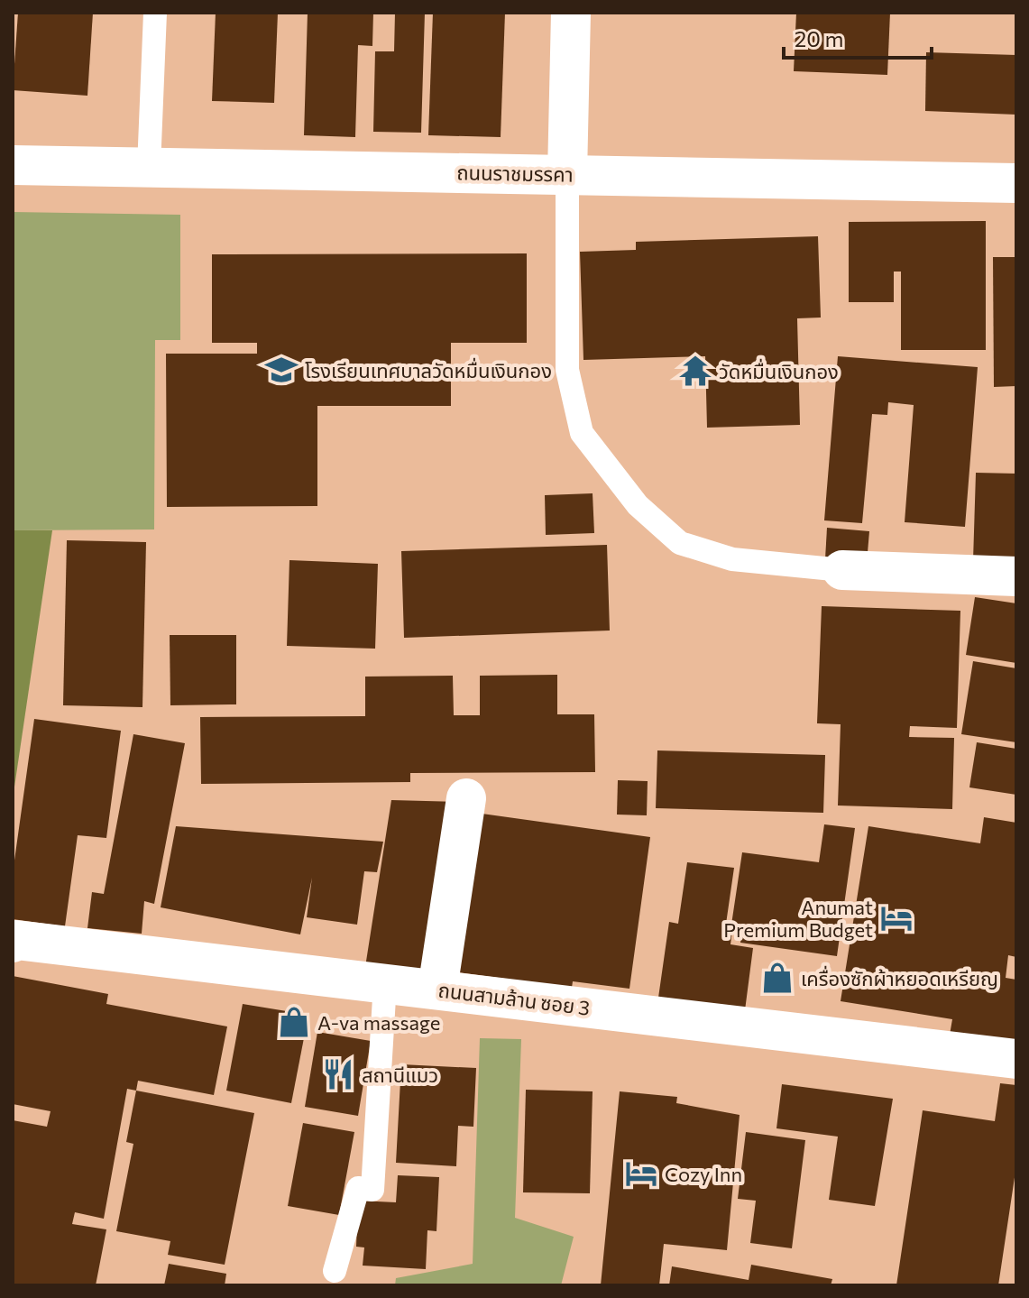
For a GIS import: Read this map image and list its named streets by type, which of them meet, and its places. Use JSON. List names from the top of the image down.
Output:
{
  "streets": {
    "street": ["ถนนราชมรรคา", "ถนนสามล้าน ซอย 3"]
  },
  "places": {
    "school or university": ["โรงเรียนเทศบาลวัดหมื่นเงินกอง"],
    "temple": ["วัดหมื่นเงินกอง"],
    "hotel": ["Anumat Premium Budget", "Cozy Inn"],
    "shop": ["เครื่องซักผ้าหยอดเหรียญ", "A-va massage"],
    "restaurant": ["สถานีแมว"]
  },
  "scale_bar": "20 m"
}
